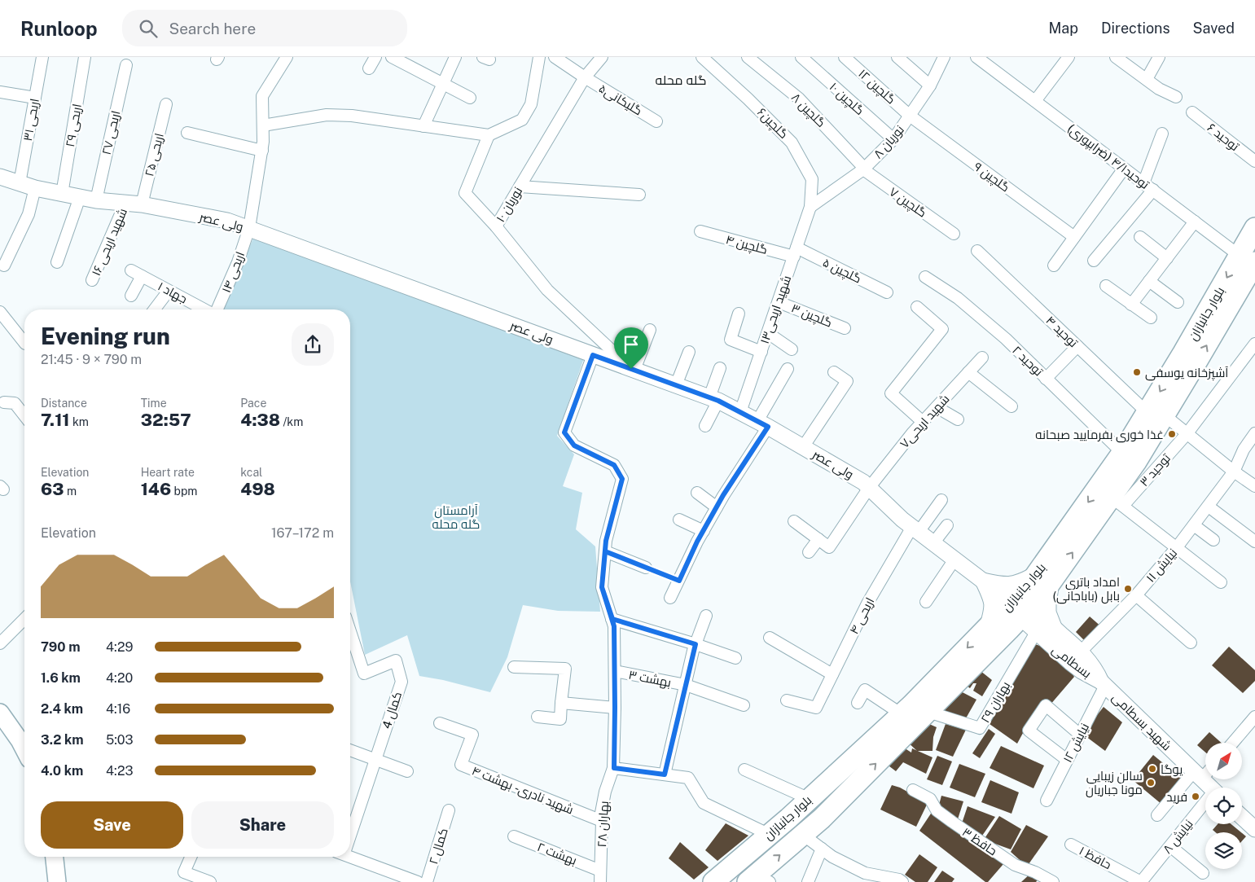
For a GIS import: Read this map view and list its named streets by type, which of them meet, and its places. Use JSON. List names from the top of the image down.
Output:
{
  "streets": {
    "highway": ["بلوار جانبازان"],
    "main road": ["ولی عصر", "بسطامی", "شهید بسطامی"],
    "street": [
      "گلچین ۱۲",
      "گلچین ۱۰",
      "گلیکانی۵",
      "گلچین ۸",
      "اریحی ۳۱",
      "گلچین۶",
      "اریحی ۲۹",
      "اریحی ۲۷",
      "توحید ۶",
      "نوریان ۸",
      "اریحی ۲۵",
      "توحید۴/۱ (ضرابپوری)",
      "گلچین ۹",
      "گلچین ۷",
      "نوریان ۱۰",
      "شهید اریحی ۱۶",
      "گلچین ۴",
      "گلچین ۵",
      "اریحی ۱۴",
      "جهاد ۱",
      "شهید اریحی۱۳",
      "گلچین ۳",
      "توحید ۴",
      "توحید ۲",
      "شهید اریحی۷",
      "توحید ۳",
      "نیایش ۱۱",
      "اریحی ۴",
      "بهشت ۳",
      "بهاران ۲۹",
      "کمال 4",
      "نیایش ۱۲",
      "شهید نادری - بهشت ۴",
      "بهاران ۲۸",
      "نیایش ۸",
      "حافظ ۳",
      "کمال ۲",
      "بهشت ۲",
      "حافظ ۱"
    ]
  },
  "crossings": [
    ["گلچین ۱۲", "نوریان ۸"],
    ["گلچین ۱۲", "گلچین ۹"],
    ["گلچین ۱۰", "نوریان ۸"],
    ["گلیکانی۵", "نوریان ۱۰"],
    ["گلچین ۸", "نوریان ۸"],
    ["گلچین ۸", "گلچین ۷"],
    ["اریحی ۳۱", "ولی عصر"],
    ["گلچین۶", "نوریان ۸"],
    ["گلچین۶", "شهید اریحی۱۳"],
    ["اریحی ۲۹", "ولی عصر"],
    ["اریحی ۲۷", "ولی عصر"],
    ["نوریان ۸", "گلچین ۹"],
    ["نوریان ۸", "گلچین ۷"],
    ["نوریان ۸", "شهید اریحی۱۳"],
    ["اریحی ۲۵", "ولی عصر"],
    ["توحید۴/۱ (ضرابپوری)", "بلوار جانبازان"],
    ["نوریان ۱۰", "ولی عصر"],
    ["ولی عصر", "شهید اریحی ۱۶"],
    ["ولی عصر", "اریحی ۱۴"],
    ["ولی عصر", "شهید اریحی۱۳"],
    ["ولی عصر", "بلوار جانبازان"],
    ["ولی عصر", "شهید اریحی۷"],
    ["ولی عصر", "اریحی ۴"],
    ["ولی عصر", "بسطامی"],
    ["ولی عصر", "بهاران ۲۸"],
    ["گلچین ۴", "گلچین ۵"],
    ["گلچین ۴", "شهید اریحی۱۳"],
    ["گلچین ۵", "شهید اریحی۱۳"],
    ["شهید اریحی۱۳", "گلچین ۳"],
    ["بلوار جانبازان", "توحید ۴"],
    ["بلوار جانبازان", "توحید ۲"],
    ["بلوار جانبازان", "توحید ۳"],
    ["بلوار جانبازان", "بسطامی"],
    ["بلوار جانبازان", "بهاران ۲۹"],
    ["نیایش ۱۱", "بسطامی"],
    ["بسطامی", "بهاران ۲۹"],
    ["بسطامی", "شهید بسطامی"],
    ["بسطامی", "نیایش ۱۲"],
    ["بهشت ۳", "بهاران ۲۸"],
    ["شهید بسطامی", "نیایش ۱۲"],
    ["شهید نادری - بهشت ۴", "بهاران ۲۸"],
    ["بهاران ۲۸", "بهشت ۲"],
    ["نیایش ۸", "حافظ ۱"]
  ],
  "districts": ["گله محله"],
  "parks": ["آرامستان گله محله"],
  "places": [
    "آشپزخانه یوسفی",
    "غذا خوری بفرمایید صبحانه",
    "امداد باتری بابل (باباجانی)",
    "یوگا",
    "سالن زیبایی مونا جباریان",
    "فرید"
  ],
  "north": "top right",
  "page": {
    "header": "Runloop",
    "search": "Search here",
    "nav": ["Map", "Directions", "Saved"],
    "heading": ["Evening run", "21:45 · 9 × 790 m"],
    "stats": [
      ["Distance", "7.11 km"],
      ["Time", "32:57"],
      ["Pace", "4:38 /km"],
      ["Elevation", "63 m"],
      ["Heart rate", "146 bpm"],
      ["kcal", "498"]
    ],
    "chart": ["Elevation", "167–172 m"],
    "list": [
      {
        "name": "790 m",
        "note": "4:29"
      },
      {
        "name": "1.6 km",
        "note": "4:20"
      },
      {
        "name": "2.4 km",
        "note": "4:16"
      },
      {
        "name": "3.2 km",
        "note": "5:03"
      },
      {
        "name": "4.0 km",
        "note": "4:23"
      }
    ],
    "buttons": ["Save", "Share"]
  }
}
